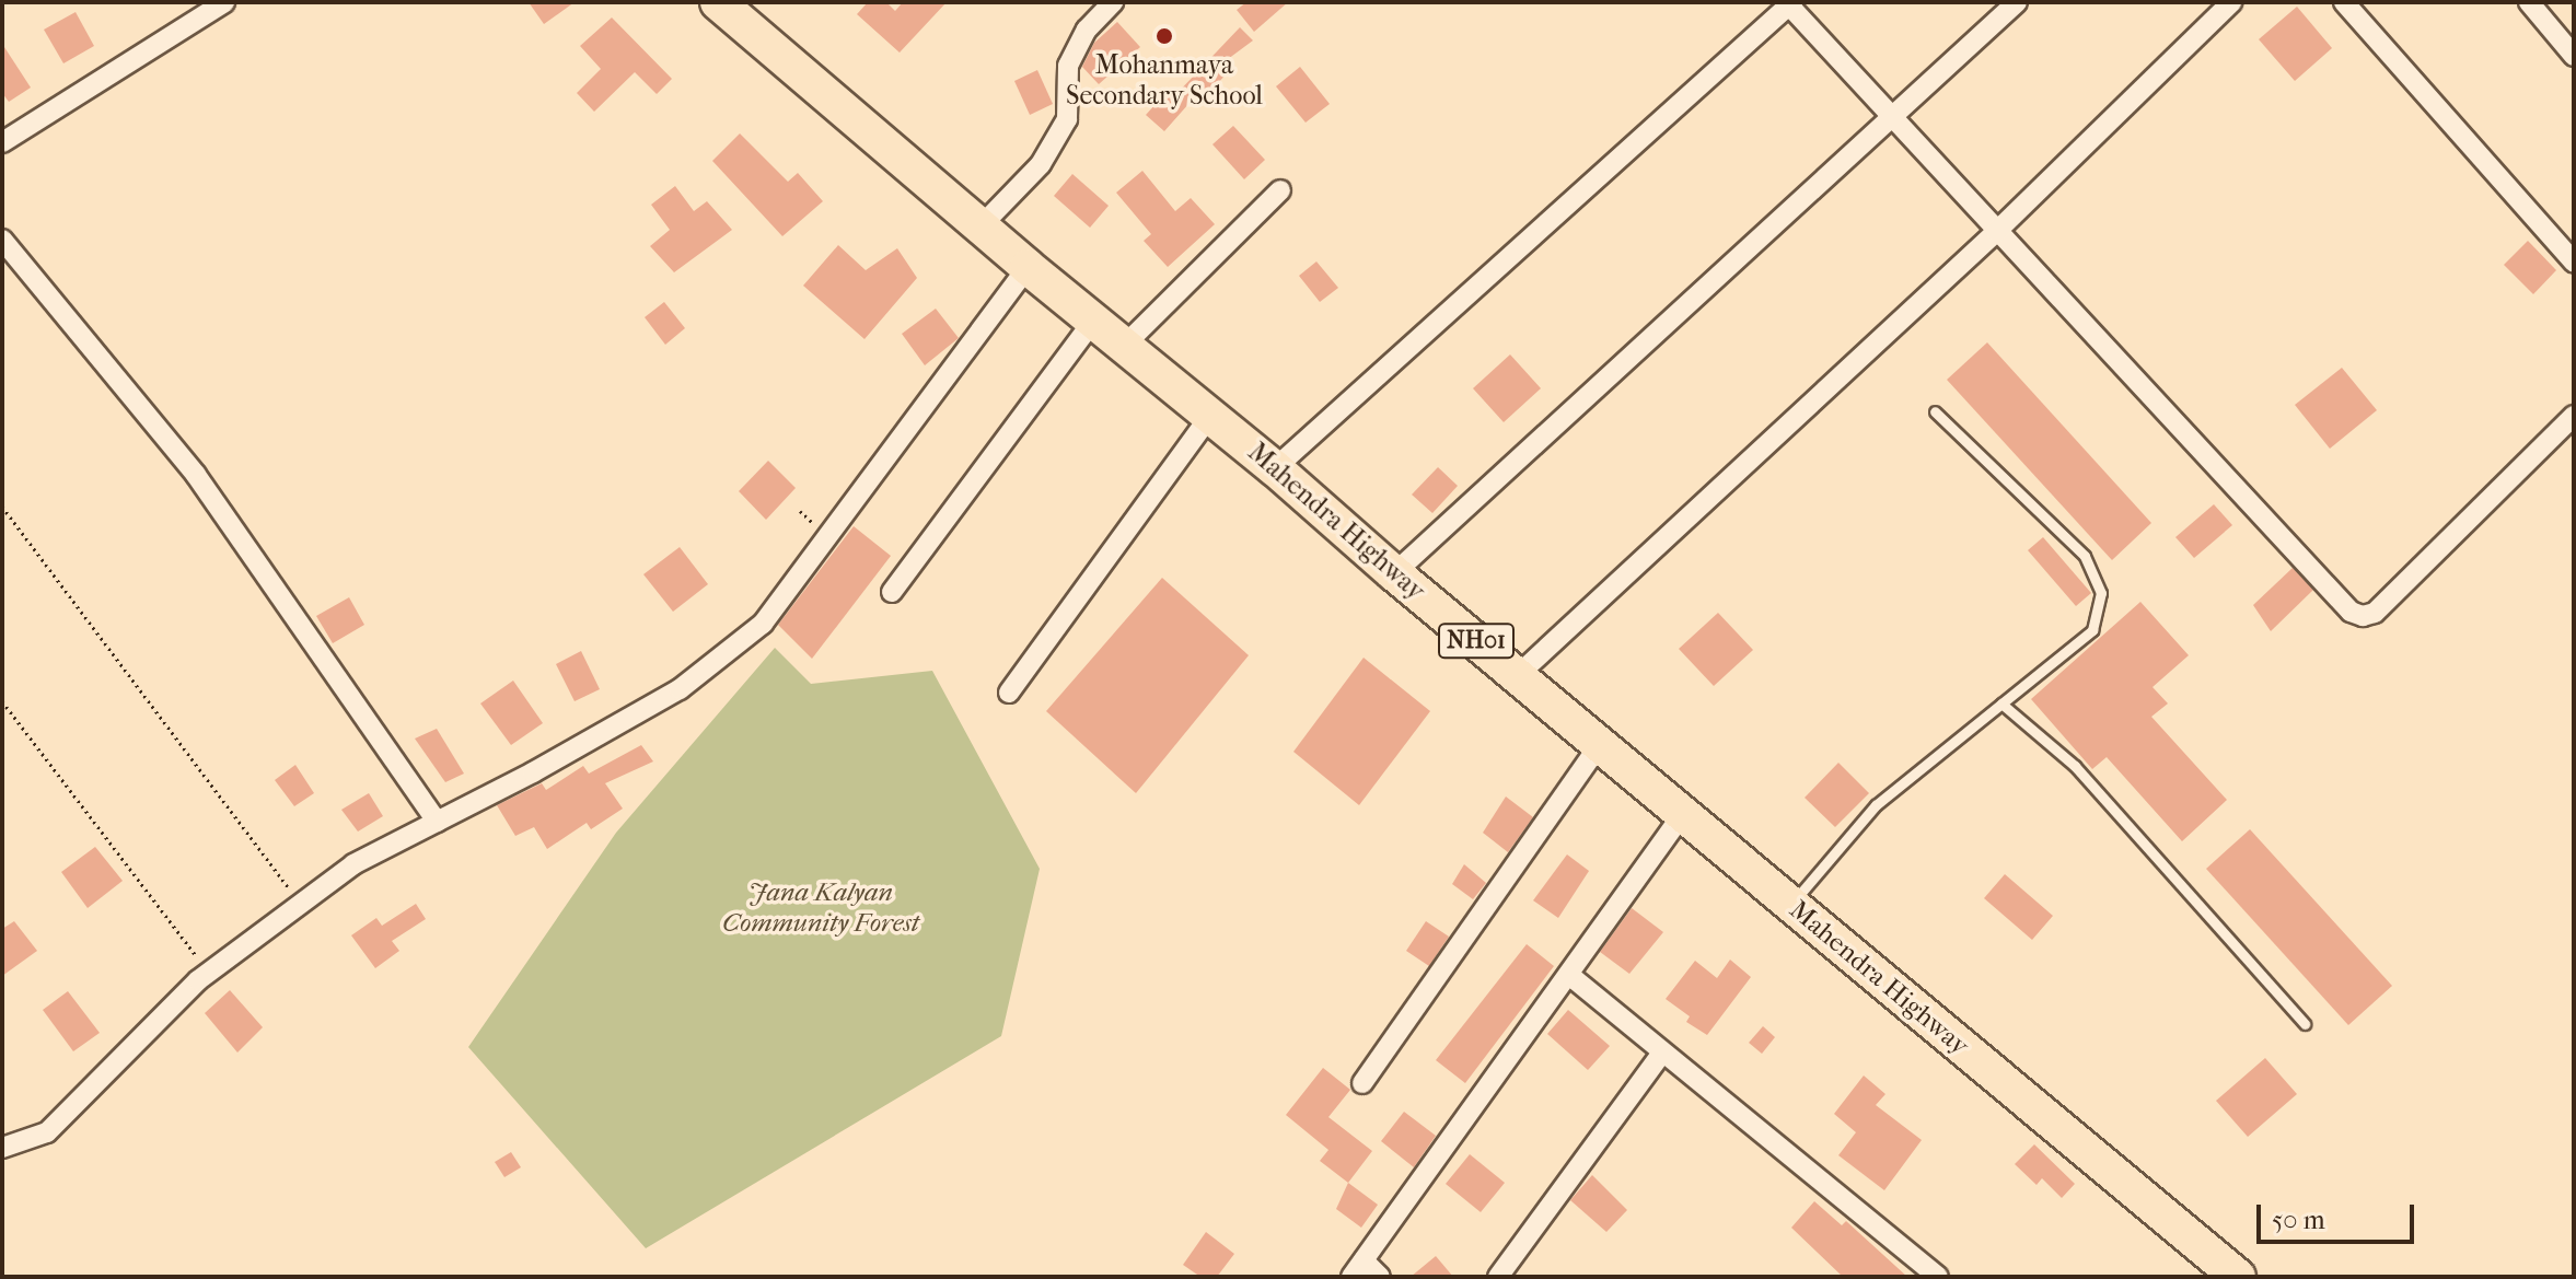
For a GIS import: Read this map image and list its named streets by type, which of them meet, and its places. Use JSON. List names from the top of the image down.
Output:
{
  "streets": {
    "highway": ["Mahendra Highway", "NH01"]
  },
  "parks": ["Jana Kalyan Community Forest"],
  "places": ["Mohanmaya Secondary School"],
  "scale_bar": "50 m"
}
